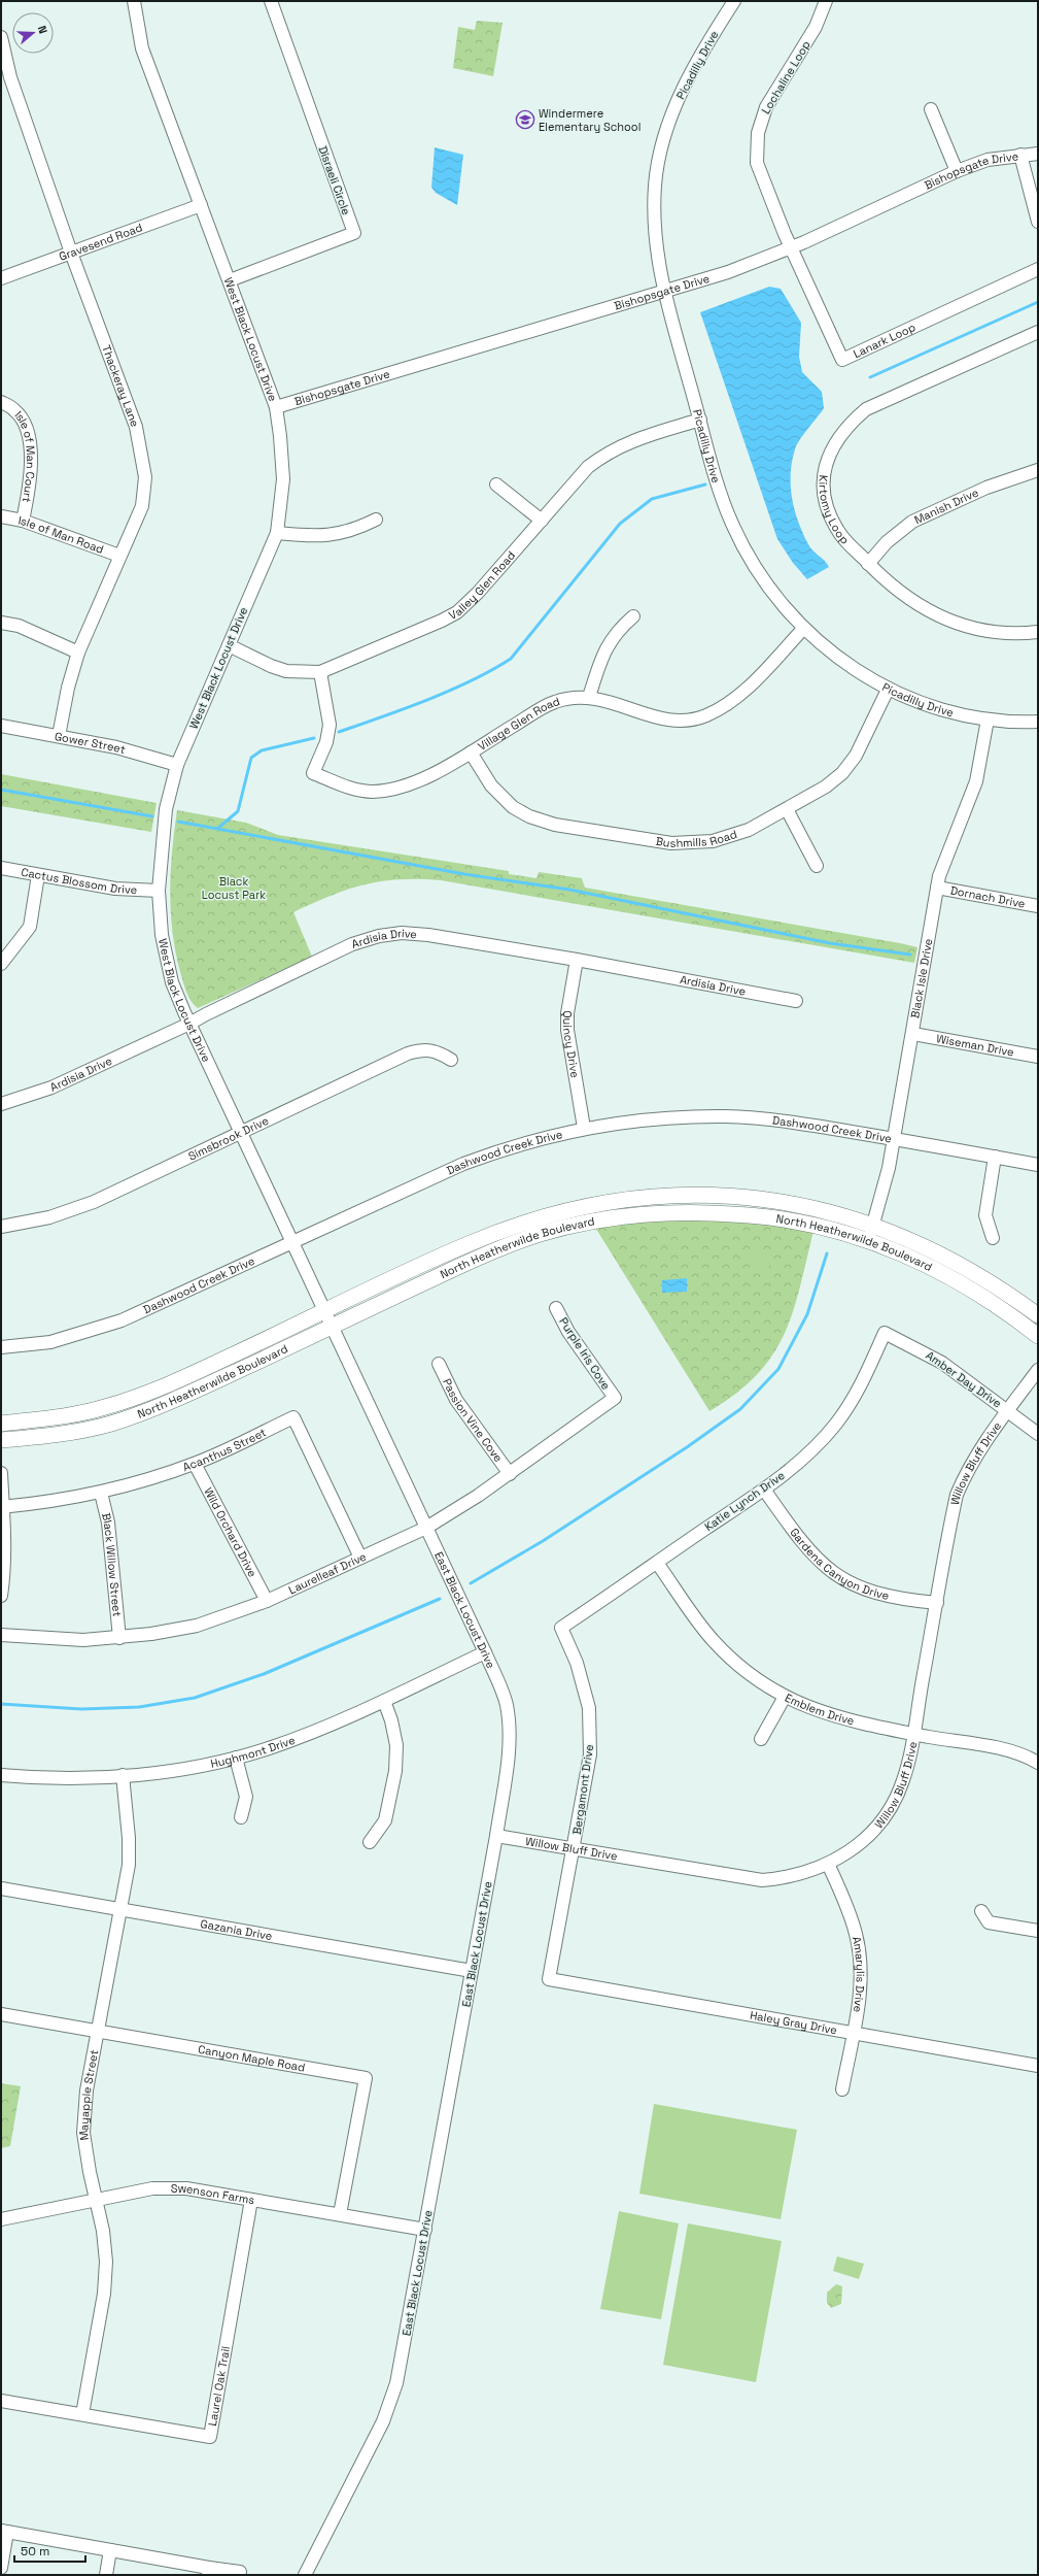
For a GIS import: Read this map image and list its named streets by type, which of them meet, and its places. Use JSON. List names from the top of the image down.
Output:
{
  "streets": {
    "main road": ["North Heatherwilde Boulevard"],
    "street": [
      "Picadilly Drive",
      "Lochaline Loop",
      "Bishopsgate Drive",
      "Disraeli Circle",
      "Gravesend Road",
      "West Black Locust Drive",
      "Lanark Loop",
      "Thackeray Lane",
      "Isle of Man Court",
      "Manish Drive",
      "Kirtomy Loop",
      "Isle of Man Road",
      "Valley Glen Road",
      "Village Glen Road",
      "Gower Street",
      "Bushmills Road",
      "Cactus Blossom Drive",
      "Dornach Drive",
      "Ardisia Drive",
      "Black Isle Drive",
      "Quincy Drive",
      "Wiseman Drive",
      "Dashwood Creek Drive",
      "Simsbrook Drive",
      "Purple Iris Cove",
      "Amber Day Drive",
      "Passion Vine Cove",
      "Acanthus Street",
      "Willow Bluff Drive",
      "Katie Lynch Drive",
      "Wild Orchard Drive",
      "Gardena Canyon Drive",
      "Black Willow Street",
      "Laurelleaf Drive",
      "East Black Locust Drive",
      "Emblem Drive",
      "Hughmont Drive",
      "Bergamont Drive",
      "Gazania Drive",
      "Amarylis Drive",
      "Haley Gray Drive",
      "Canyon Maple Road",
      "Mayapple Street",
      "Swenson Farms",
      "Laurel Oak Trail"
    ]
  },
  "crossings": [
    ["Picadilly Drive", "Bishopsgate Drive"],
    ["Picadilly Drive", "Valley Glen Road"],
    ["Picadilly Drive", "Village Glen Road"],
    ["Picadilly Drive", "Bushmills Road"],
    ["Picadilly Drive", "Black Isle Drive"],
    ["Lochaline Loop", "Bishopsgate Drive"],
    ["Lochaline Loop", "Lanark Loop"],
    ["Bishopsgate Drive", "West Black Locust Drive"],
    ["Bishopsgate Drive", "Lanark Loop"],
    ["Disraeli Circle", "West Black Locust Drive"],
    ["Gravesend Road", "West Black Locust Drive"],
    ["Gravesend Road", "Thackeray Lane"],
    ["West Black Locust Drive", "Valley Glen Road"],
    ["West Black Locust Drive", "Gower Street"],
    ["West Black Locust Drive", "Cactus Blossom Drive"],
    ["West Black Locust Drive", "Ardisia Drive"],
    ["West Black Locust Drive", "Dashwood Creek Drive"],
    ["West Black Locust Drive", "Simsbrook Drive"],
    ["West Black Locust Drive", "North Heatherwilde Boulevard"],
    ["West Black Locust Drive", "East Black Locust Drive"],
    ["Thackeray Lane", "Isle of Man Road"],
    ["Thackeray Lane", "Gower Street"],
    ["Isle of Man Court", "Isle of Man Road"],
    ["Manish Drive", "Kirtomy Loop"],
    ["Valley Glen Road", "Village Glen Road"],
    ["Village Glen Road", "Bushmills Road"],
    ["Dornach Drive", "Black Isle Drive"],
    ["Ardisia Drive", "Quincy Drive"],
    ["Black Isle Drive", "Wiseman Drive"],
    ["Black Isle Drive", "Dashwood Creek Drive"],
    ["Black Isle Drive", "North Heatherwilde Boulevard"],
    ["Quincy Drive", "Dashwood Creek Drive"],
    ["North Heatherwilde Boulevard", "East Black Locust Drive"],
    ["Purple Iris Cove", "Laurelleaf Drive"],
    ["Amber Day Drive", "Willow Bluff Drive"],
    ["Amber Day Drive", "Katie Lynch Drive"],
    ["Passion Vine Cove", "Laurelleaf Drive"],
    ["Acanthus Street", "Wild Orchard Drive"],
    ["Acanthus Street", "Black Willow Street"],
    ["Acanthus Street", "Laurelleaf Drive"],
    ["Willow Bluff Drive", "Gardena Canyon Drive"],
    ["Willow Bluff Drive", "East Black Locust Drive"],
    ["Willow Bluff Drive", "Emblem Drive"],
    ["Willow Bluff Drive", "Bergamont Drive"],
    ["Willow Bluff Drive", "Amarylis Drive"],
    ["Katie Lynch Drive", "Gardena Canyon Drive"],
    ["Katie Lynch Drive", "Emblem Drive"],
    ["Katie Lynch Drive", "Bergamont Drive"],
    ["Wild Orchard Drive", "Laurelleaf Drive"],
    ["Black Willow Street", "Laurelleaf Drive"],
    ["Laurelleaf Drive", "East Black Locust Drive"],
    ["East Black Locust Drive", "Hughmont Drive"],
    ["East Black Locust Drive", "Gazania Drive"],
    ["East Black Locust Drive", "Swenson Farms"],
    ["Hughmont Drive", "Mayapple Street"],
    ["Bergamont Drive", "Haley Gray Drive"],
    ["Gazania Drive", "Mayapple Street"],
    ["Amarylis Drive", "Haley Gray Drive"],
    ["Canyon Maple Road", "Mayapple Street"],
    ["Canyon Maple Road", "Swenson Farms"],
    ["Mayapple Street", "Swenson Farms"],
    ["Mayapple Street", "Laurel Oak Trail"],
    ["Swenson Farms", "Laurel Oak Trail"]
  ],
  "parks": ["Black Locust Park"],
  "places": {
    "school or university": ["Windermere Elementary School"]
  },
  "scale_bar": "50 m",
  "north": "right"
}
